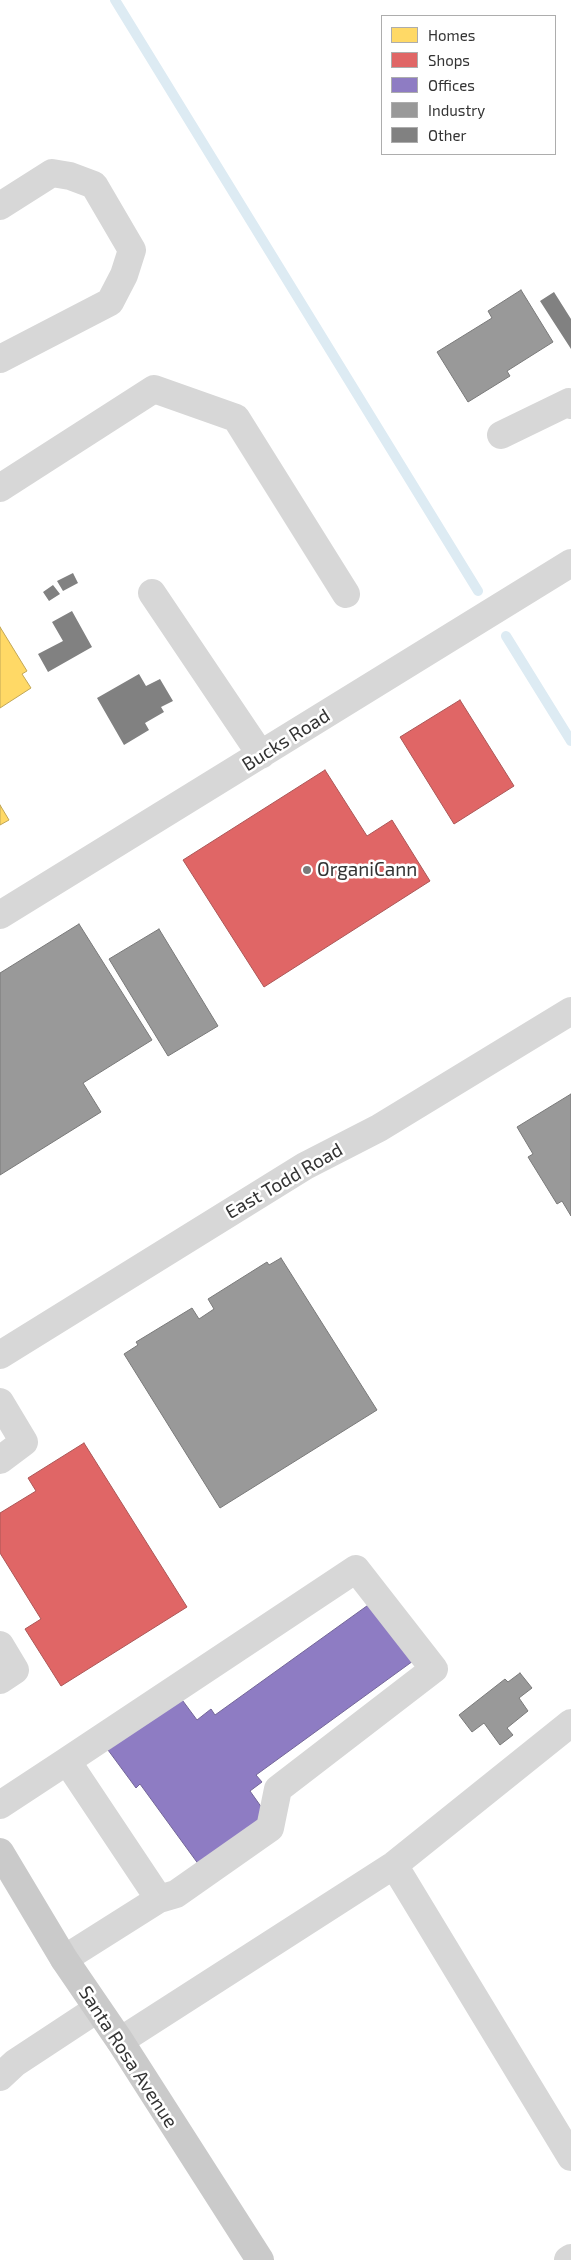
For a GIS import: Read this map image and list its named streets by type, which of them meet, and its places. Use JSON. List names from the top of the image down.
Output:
{
  "streets": {
    "main road": ["Santa Rosa Avenue"],
    "street": ["Bucks Road", "East Todd Road"]
  },
  "places": ["OrganiCann"],
  "legend": [
    "Homes",
    "Shops",
    "Offices",
    "Industry",
    "Other"
  ]
}
